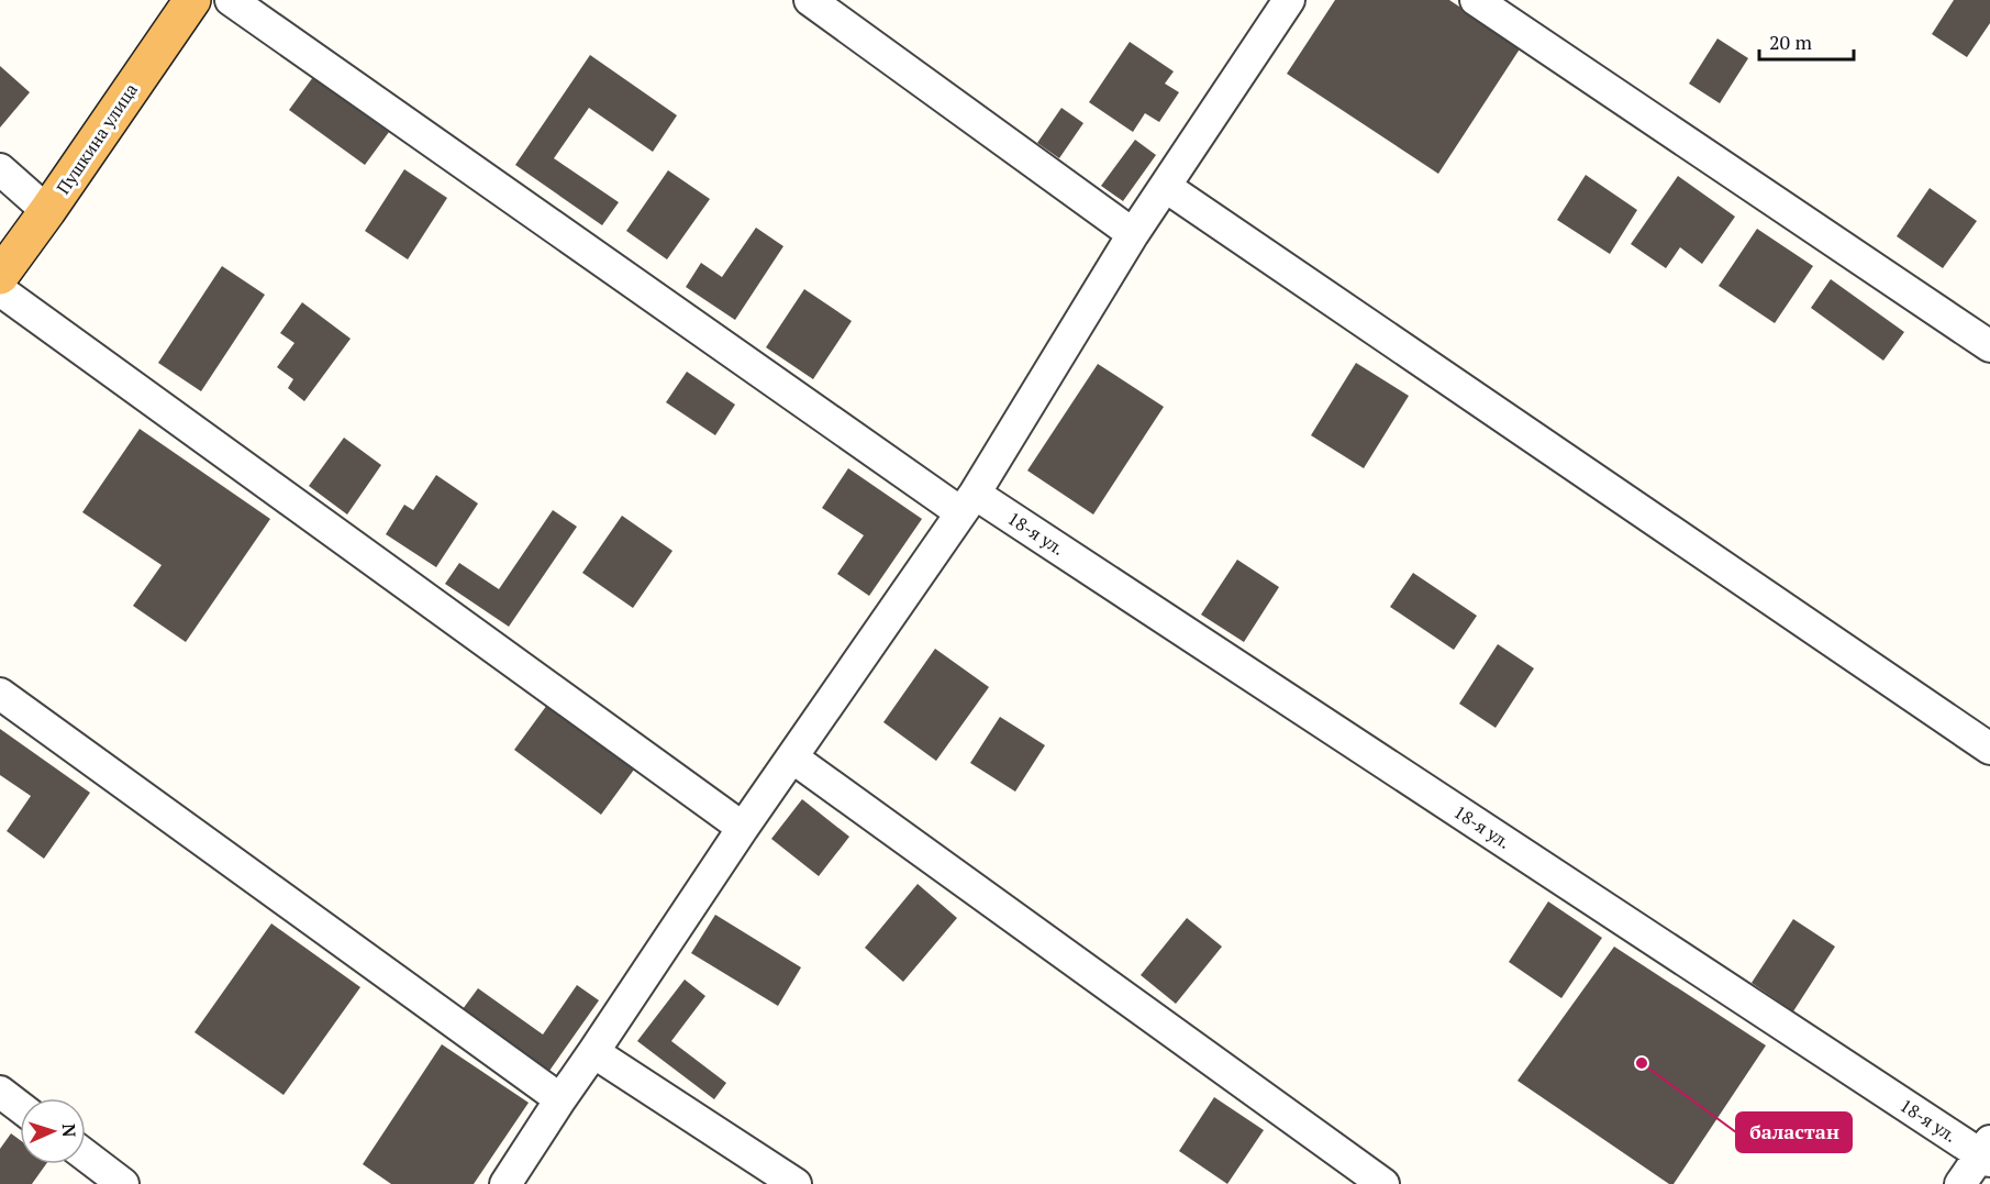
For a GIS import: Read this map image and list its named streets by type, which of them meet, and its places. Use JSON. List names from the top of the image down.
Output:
{
  "streets": {
    "highway": ["Пушкина улица"],
    "street": ["18-я ул."]
  },
  "places": ["баластан"],
  "scale_bar": "20 m",
  "north": "right"
}
